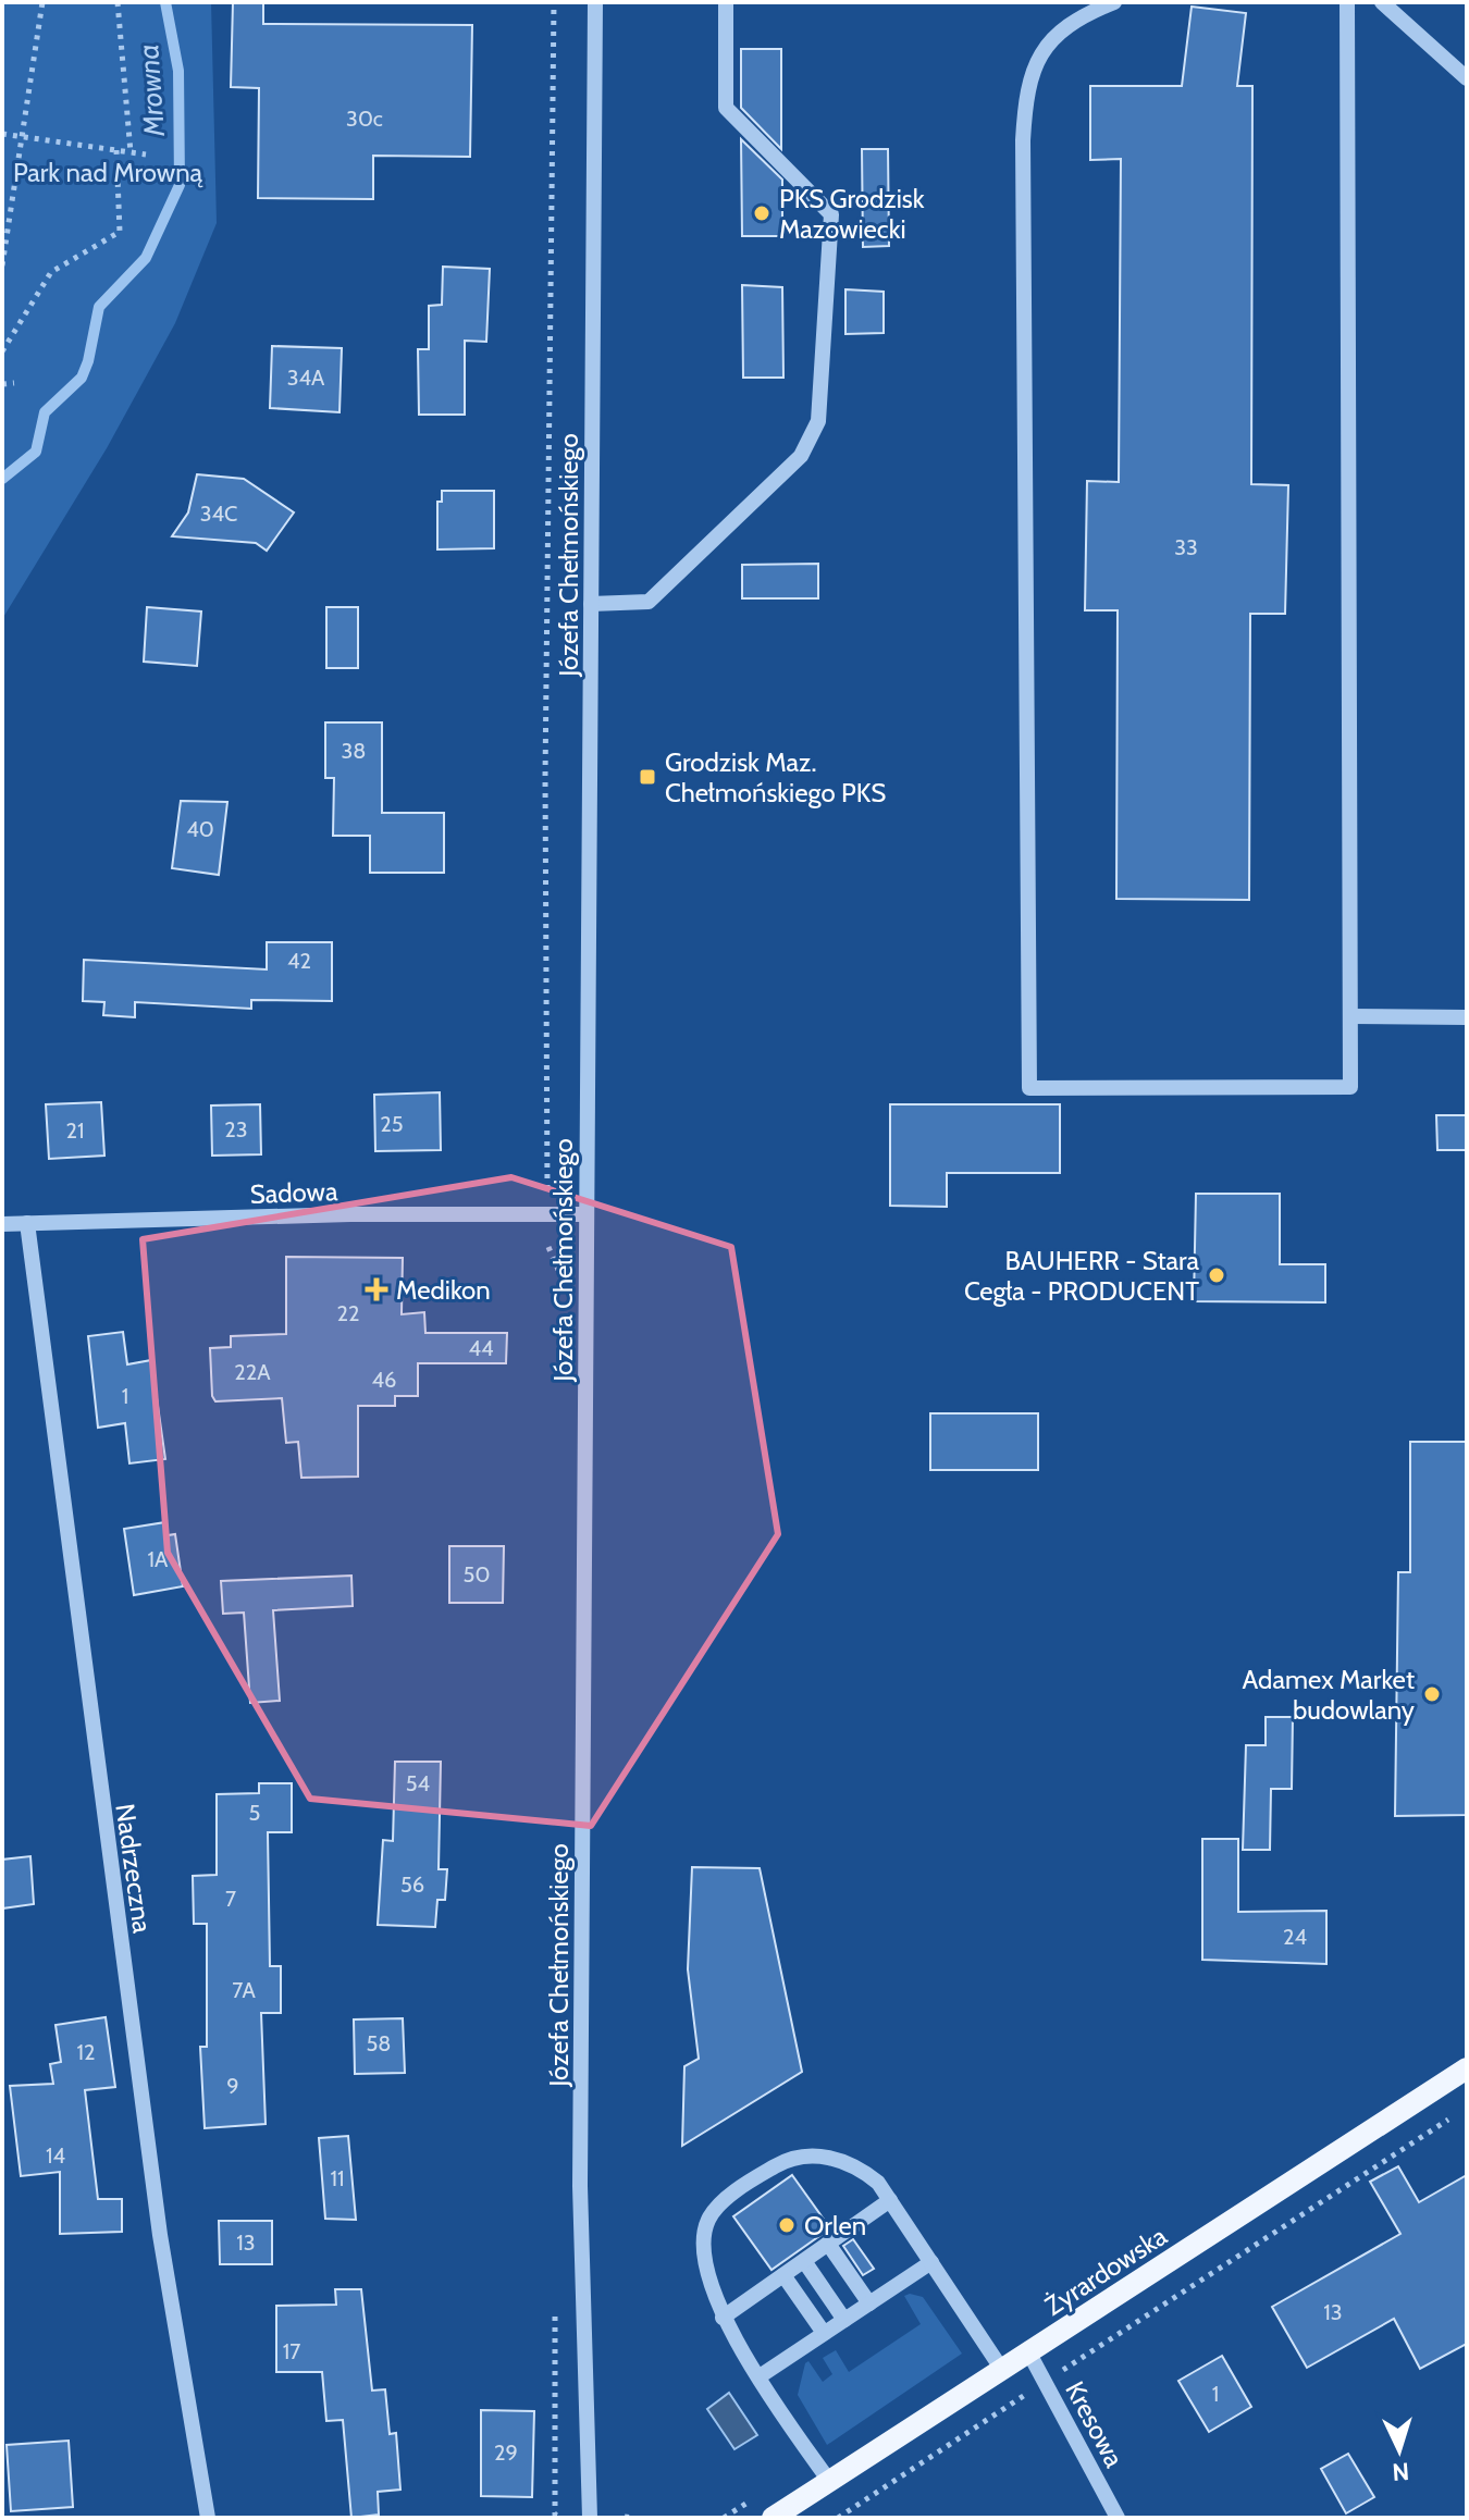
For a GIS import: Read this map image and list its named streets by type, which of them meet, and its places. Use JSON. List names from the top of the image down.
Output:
{
  "streets": {
    "main road": ["Żyrardowska"],
    "street": [
      "Józefa Chełmońskiego",
      "Sadowa",
      "Nadrzeczna",
      "Kresowa"
    ]
  },
  "crossings": [
    ["Józefa Chełmońskiego", "Sadowa"],
    ["Sadowa", "Nadrzeczna"],
    ["Żyrardowska", "Kresowa"]
  ],
  "water": ["Mrowna"],
  "parks": ["Park nad Mrowną"],
  "places": {
    "other": [
      "PKS Grodzisk Mazowiecki",
      "BAUHERR - Stara Cegła - PRODUCENT",
      "Adamex Market budowlany",
      "Orlen"
    ],
    "transit": ["Grodzisk Maz. Chełmońskiego PKS"],
    "health": ["Medikon"]
  },
  "house_numbers": [
    "30c",
    "34A",
    "34C",
    "33",
    "38",
    "40",
    "42",
    "25",
    "23",
    "21",
    "22",
    "44",
    "22A",
    "46",
    "1",
    "1A",
    "50",
    "54",
    "5",
    "56",
    "7",
    "24",
    "7A",
    "58",
    "12",
    "9",
    "14",
    "11",
    "13",
    "13",
    "17",
    "1",
    "29"
  ],
  "north": "bottom"
}
